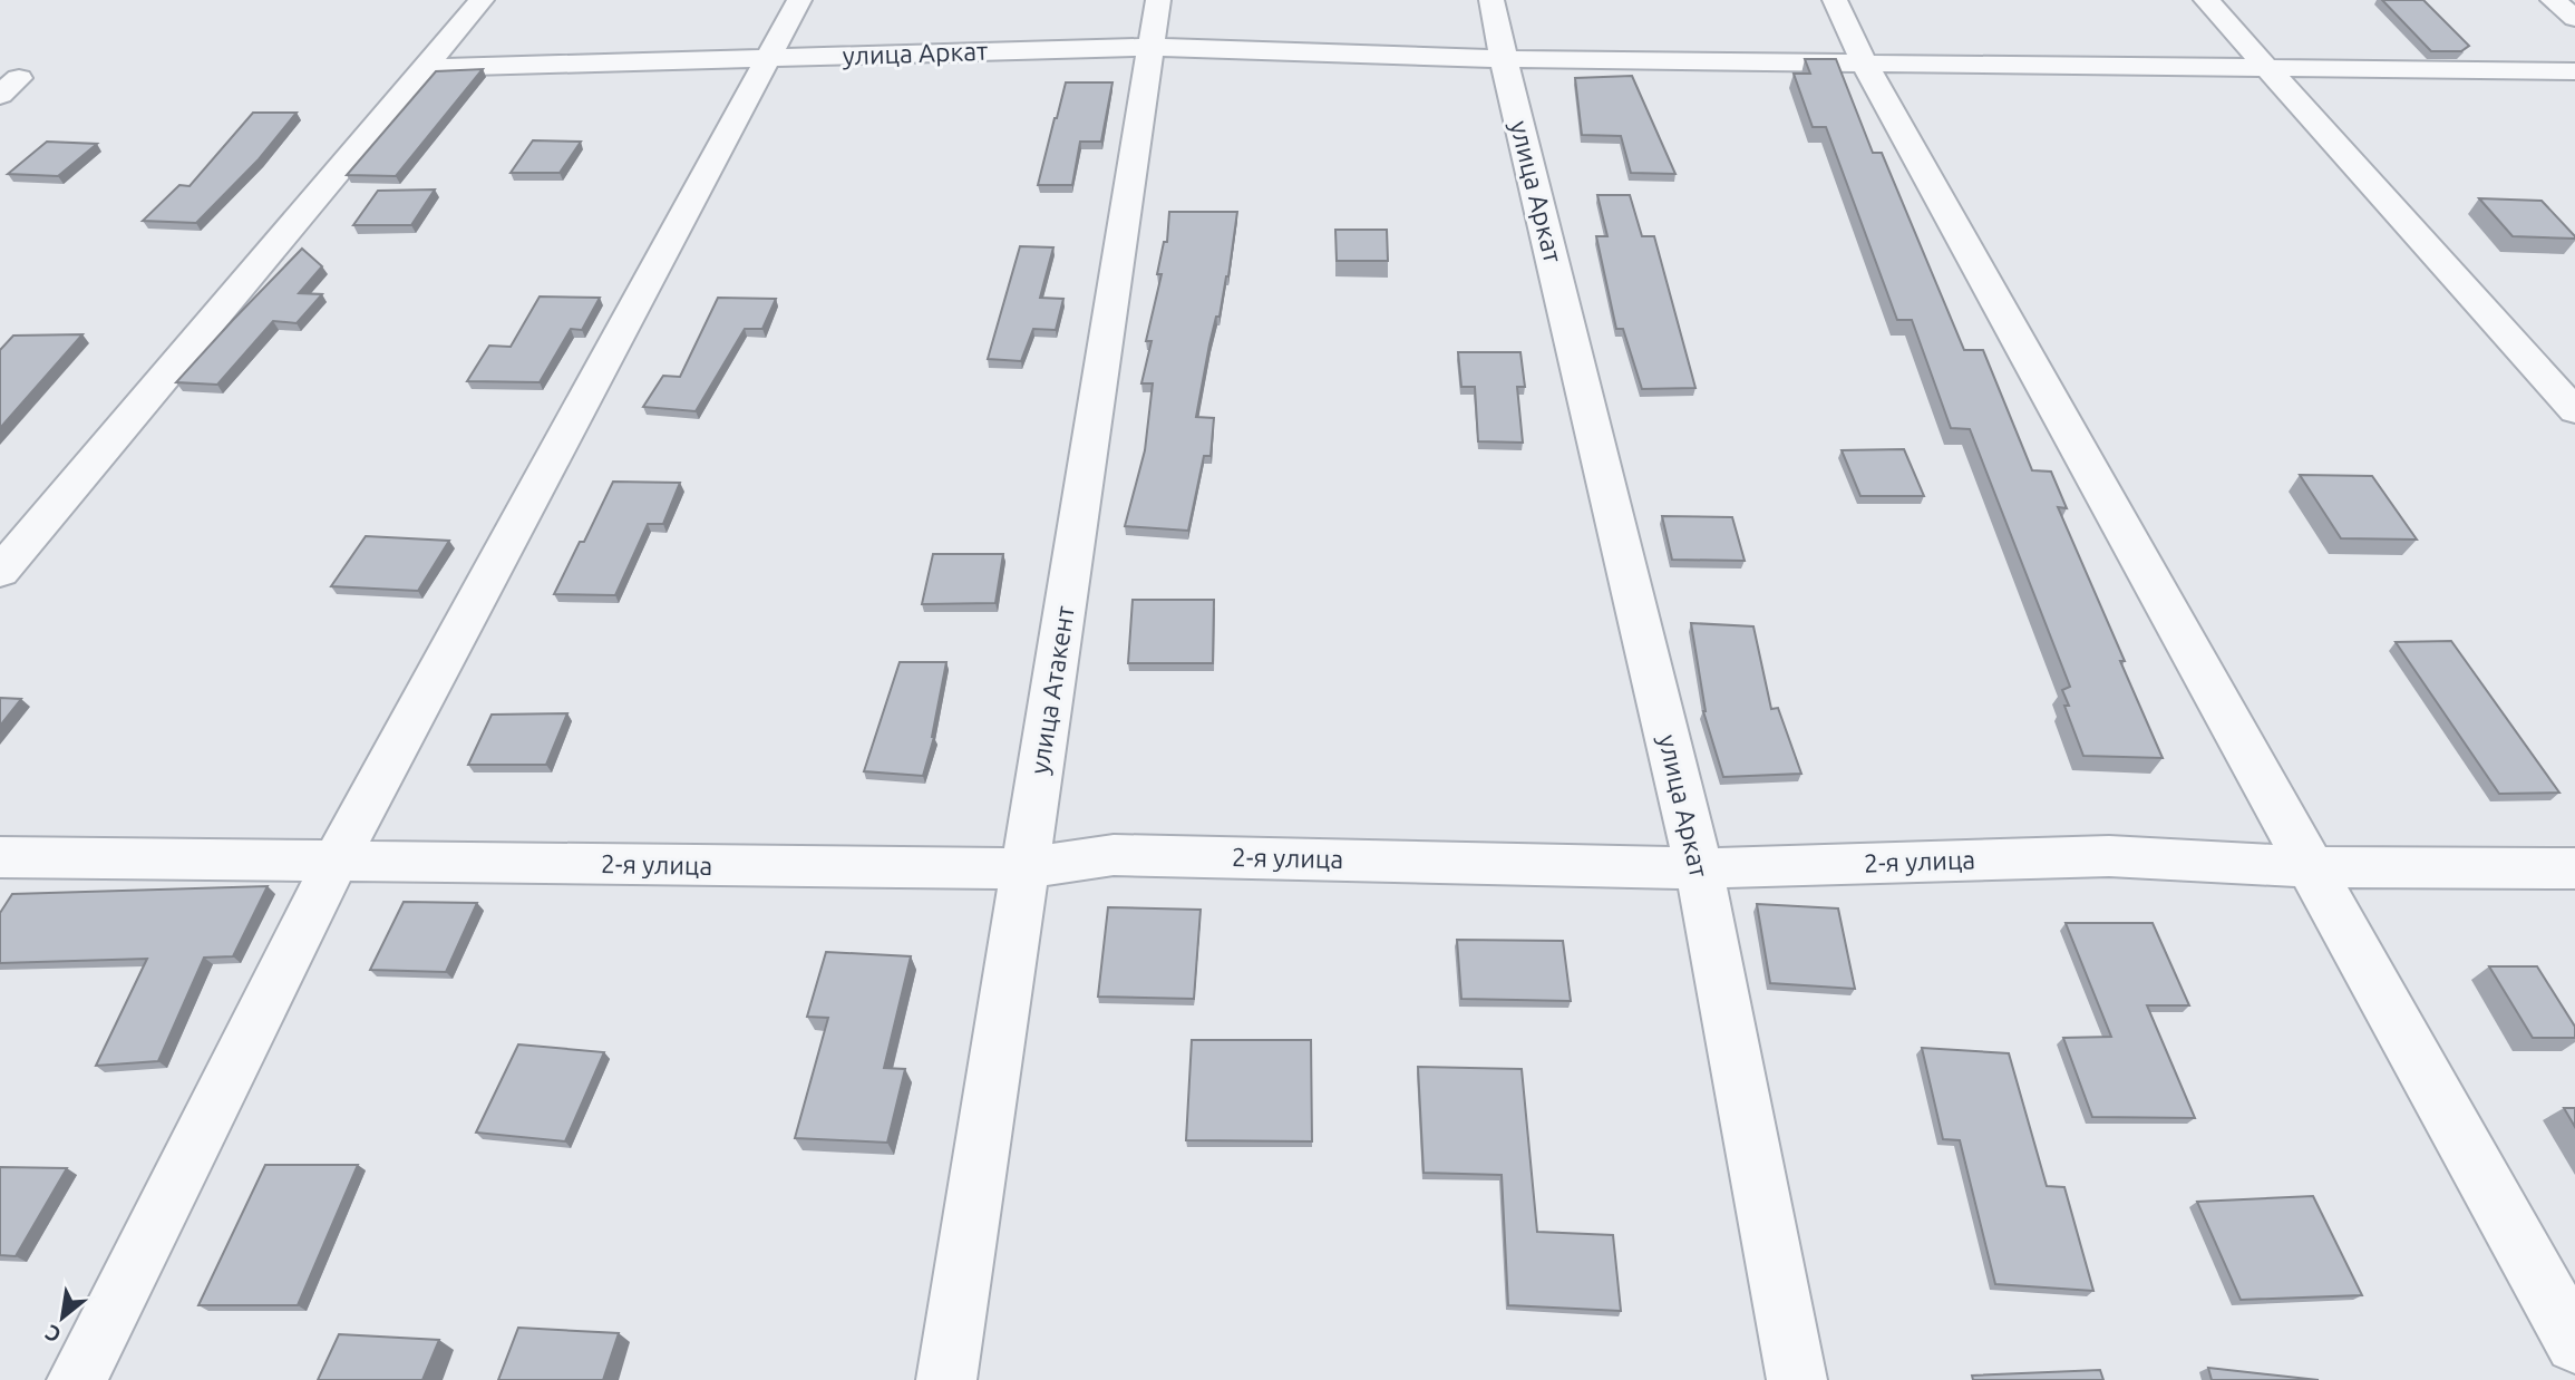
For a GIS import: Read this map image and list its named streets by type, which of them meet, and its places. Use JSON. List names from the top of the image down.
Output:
{
  "streets": {
    "street": ["улица Аркат", "улица Атакент", "2-я улица"]
  },
  "crossings": [
    ["улица Аркат", "улица Атакент"],
    ["улица Аркат", "2-я улица"],
    ["улица Атакент", "2-я улица"]
  ],
  "north": "bottom left"
}
